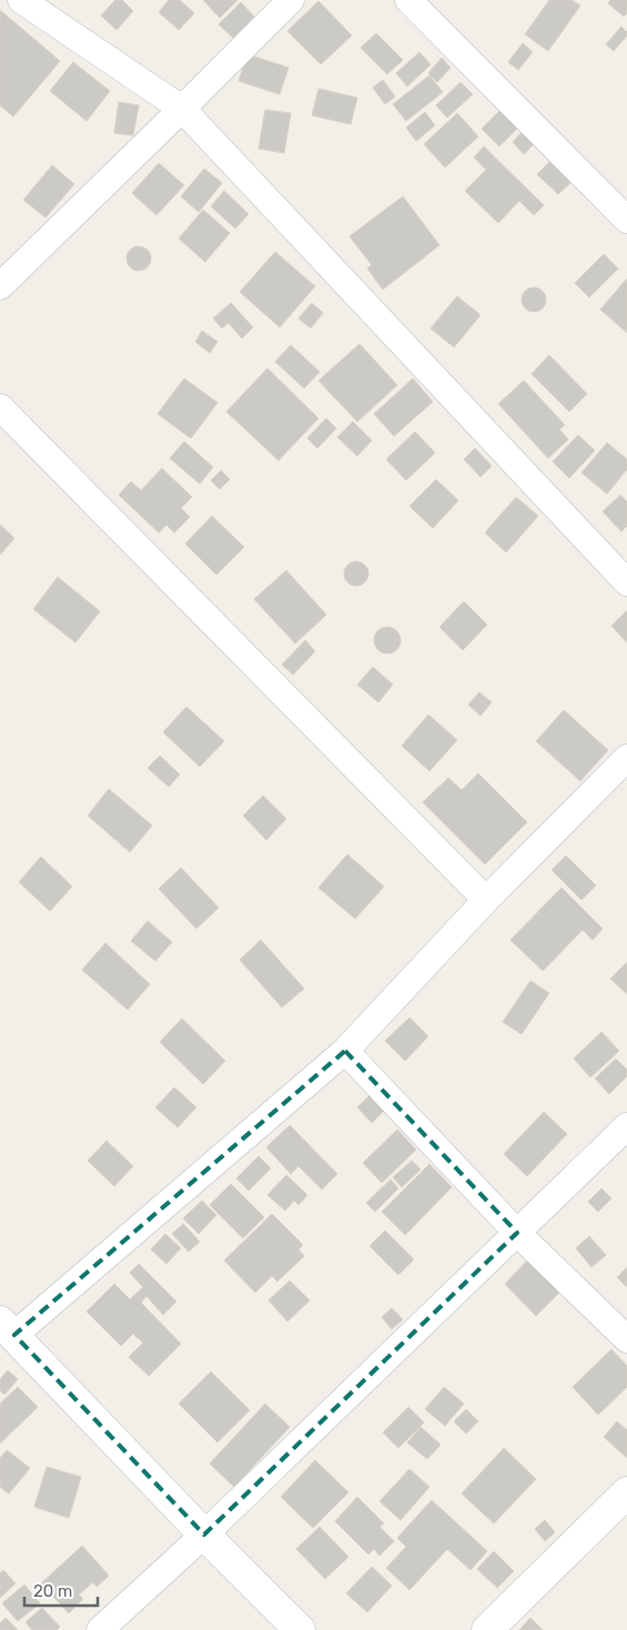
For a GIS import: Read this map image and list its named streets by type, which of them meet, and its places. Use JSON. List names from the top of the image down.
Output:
{
  "scale_bar": "20 m"
}
